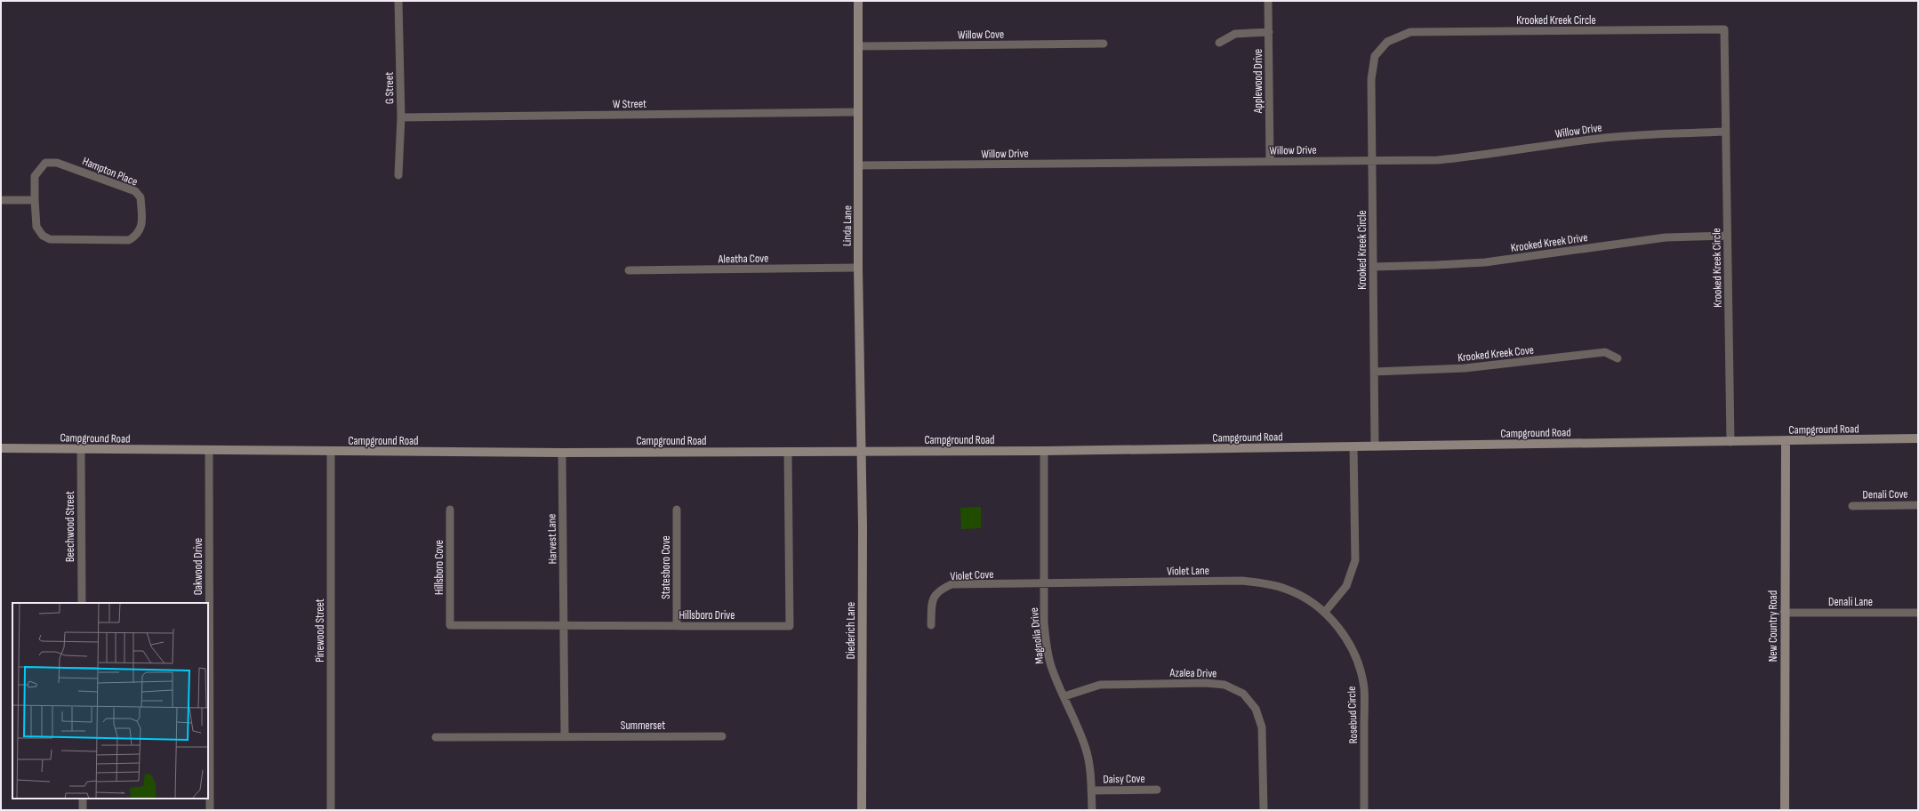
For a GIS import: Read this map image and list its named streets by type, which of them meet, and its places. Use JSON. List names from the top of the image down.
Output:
{
  "streets": {
    "street": [
      "Krooked Kreek Circle",
      "Willow Cove",
      "Applewood Drive",
      "G Street",
      "W Street",
      "Willow Drive",
      "Hampton Place",
      "Linda Lane",
      "Krooked Kreek Drive",
      "Aleatha Cove",
      "Krooked Kreek Cove",
      "Campground Road",
      "Denali Cove",
      "Beechwood Street",
      "Harvest Lane",
      "Oakwood Drive",
      "Hillsboro Cove",
      "Statesboro Cove",
      "Violet Lane",
      "Violet Cove",
      "Denali Lane",
      "Hillsboro Drive",
      "New Country Road",
      "Pinewood Street",
      "Diederich Lane",
      "Magnolia Drive",
      "Azalea Drive",
      "Rosebud Circle",
      "Summerset",
      "Daisy Cove"
    ]
  },
  "crossings": [
    ["Krooked Kreek Circle", "Willow Drive"],
    ["Krooked Kreek Circle", "Krooked Kreek Drive"],
    ["Krooked Kreek Circle", "Krooked Kreek Cove"],
    ["Krooked Kreek Circle", "Campground Road"],
    ["Willow Cove", "Linda Lane"],
    ["Applewood Drive", "Willow Drive"],
    ["G Street", "W Street"],
    ["W Street", "Linda Lane"],
    ["Willow Drive", "Linda Lane"],
    ["Linda Lane", "Aleatha Cove"],
    ["Linda Lane", "Campground Road"],
    ["Linda Lane", "Diederich Lane"],
    ["Campground Road", "Beechwood Street"],
    ["Campground Road", "Harvest Lane"],
    ["Campground Road", "Oakwood Drive"],
    ["Campground Road", "Hillsboro Drive"],
    ["Campground Road", "New Country Road"],
    ["Campground Road", "Pinewood Street"],
    ["Campground Road", "Diederich Lane"],
    ["Campground Road", "Magnolia Drive"],
    ["Harvest Lane", "Hillsboro Drive"],
    ["Hillsboro Cove", "Hillsboro Drive"],
    ["Statesboro Cove", "Hillsboro Drive"],
    ["Violet Lane", "Violet Cove"],
    ["Violet Lane", "Magnolia Drive"],
    ["Violet Lane", "Rosebud Circle"],
    ["Violet Cove", "Magnolia Drive"],
    ["Denali Lane", "New Country Road"],
    ["Magnolia Drive", "Azalea Drive"],
    ["Magnolia Drive", "Daisy Cove"]
  ]
}
